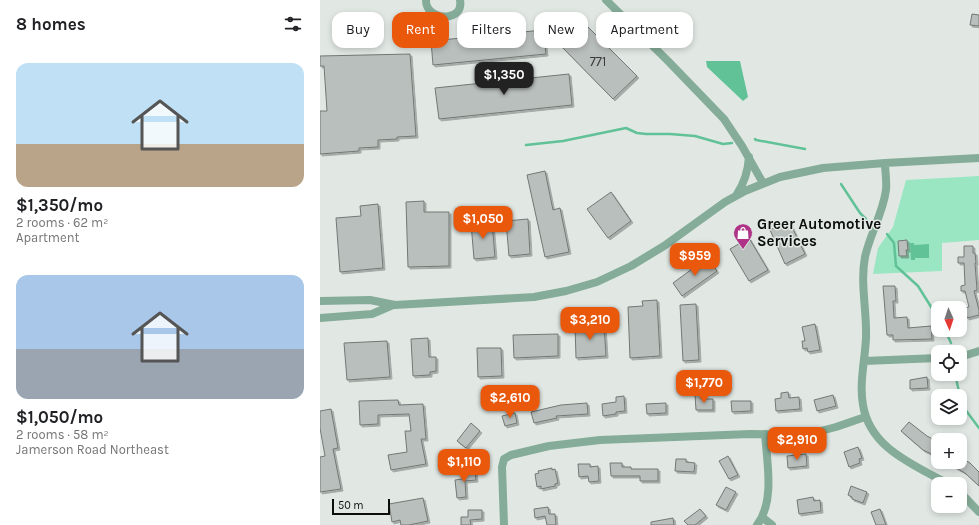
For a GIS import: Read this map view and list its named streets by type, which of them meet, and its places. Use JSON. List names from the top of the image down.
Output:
{
  "places": {
    "shop": ["Greer Automotive Services"]
  },
  "house_numbers": ["771"],
  "scale_bar": "50 m",
  "north": "bottom",
  "page": {
    "heading": "8 homes",
    "chip": [
      "Buy",
      "Rent",
      "Filters",
      "New",
      "Apartment"
    ],
    "list": [
      {
        "name": "$1,350/mo",
        "note": "2 rooms · 62 m² · Apartment"
      },
      {
        "name": "$1,050/mo",
        "note": "2 rooms · 58 m² · Jamerson Road Northeast"
      }
    ],
    "price": [
      "$1,350",
      "$1,050",
      "$959",
      "$3,210",
      "$1,770",
      "$2,610",
      "$2,910",
      "$1,110"
    ],
    "map_buttons": ["+", "−"],
    "scale": "50 m"
  }
}
